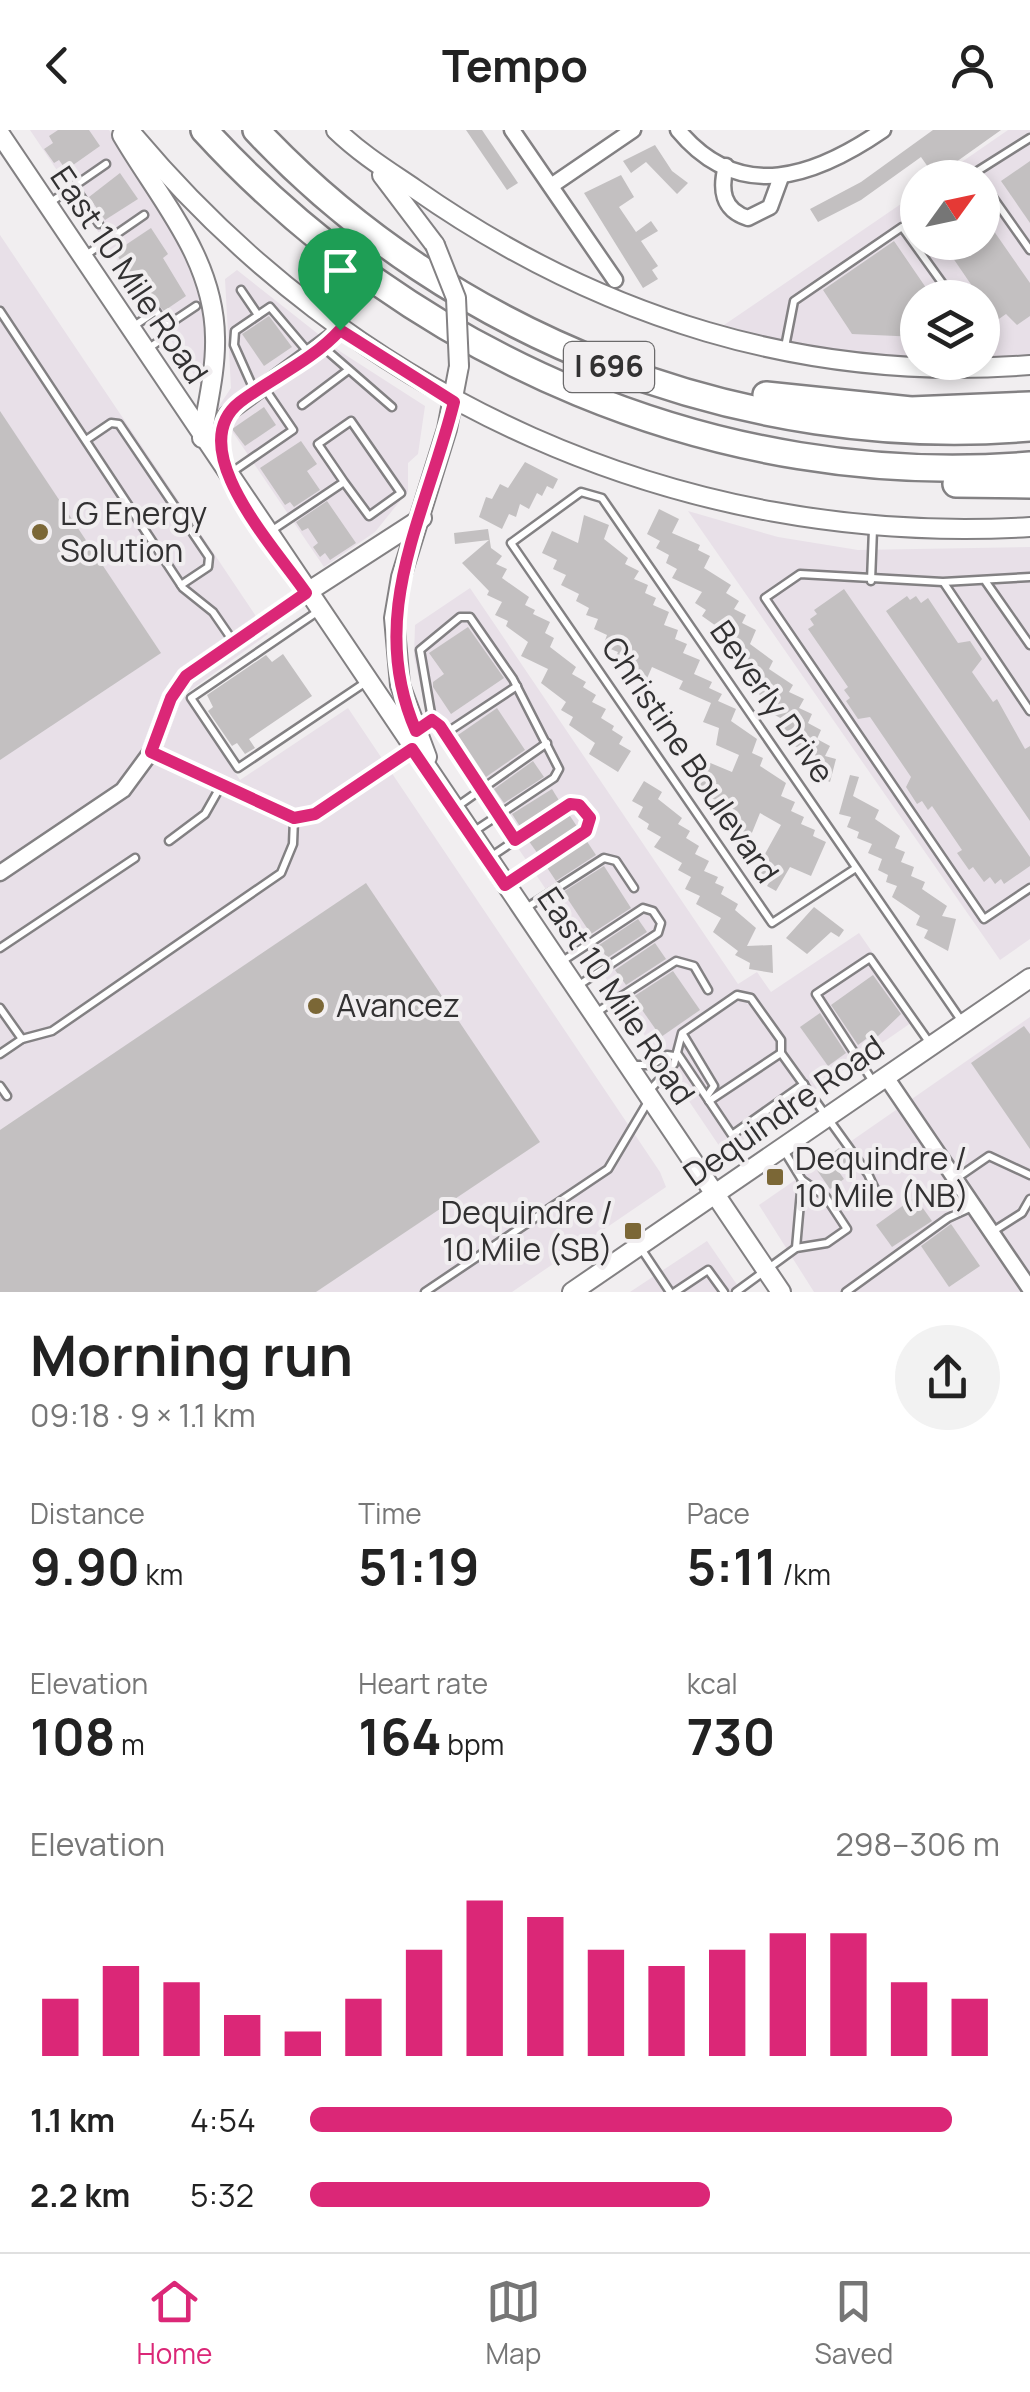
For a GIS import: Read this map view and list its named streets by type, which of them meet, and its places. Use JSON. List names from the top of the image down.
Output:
{
  "streets": {
    "highway": ["I 696"],
    "main road": ["East 10 Mile Road", "Dequindre Road"],
    "lane": ["Beverly Drive", "Christine Boulevard"]
  },
  "crossings": [
    ["East 10 Mile Road", "Dequindre Road"],
    ["Beverly Drive", "Christine Boulevard"],
    ["Beverly Drive", "Dequindre Road"]
  ],
  "places": {
    "other": ["LG Energy Solution", "Avancez"],
    "transit": ["Dequindre / 10 Mile (NB)", "Dequindre / 10 Mile (SB)"]
  },
  "north": "top right",
  "page": {
    "header": "Tempo",
    "heading": ["Morning run", "09:18 · 9 × 1.1 km"],
    "stats": [
      ["Distance", "9.90 km"],
      ["Time", "51:19"],
      ["Pace", "5:11 /km"],
      ["Elevation", "108 m"],
      ["Heart rate", "164 bpm"],
      ["kcal", "730"]
    ],
    "chart": ["Elevation", "298–306 m"],
    "list": [
      {
        "name": "1.1 km",
        "note": "4:54"
      },
      {
        "name": "2.2 km",
        "note": "5:32"
      }
    ],
    "tabs": ["Home", "Map", "Saved"]
  }
}
